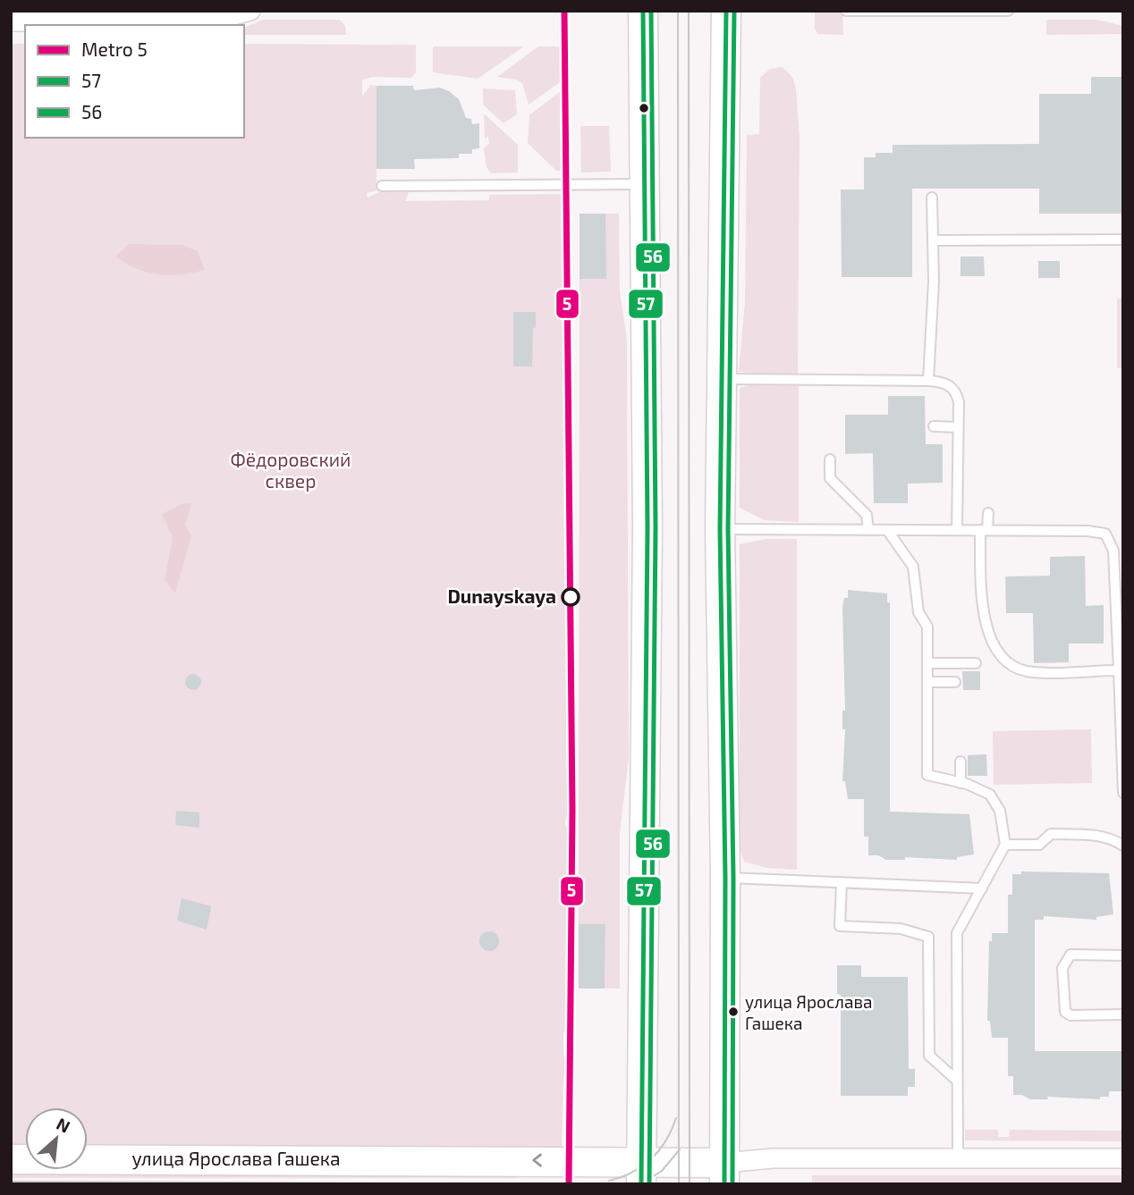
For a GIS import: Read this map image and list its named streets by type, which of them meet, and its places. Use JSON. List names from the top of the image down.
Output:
{
  "streets": {
    "street": ["улица Ярослава Гашека"]
  },
  "one_way": ["улица Ярослава Гашека"],
  "parks": ["Фёдоровский сквер"],
  "places": ["Dunayskaya", "улица Ярослава Гашека"],
  "lines": ["metro line 5", "transit line 57", "transit line 56"],
  "legend": ["Metro 5", "57", "56"],
  "north": "top right"
}
